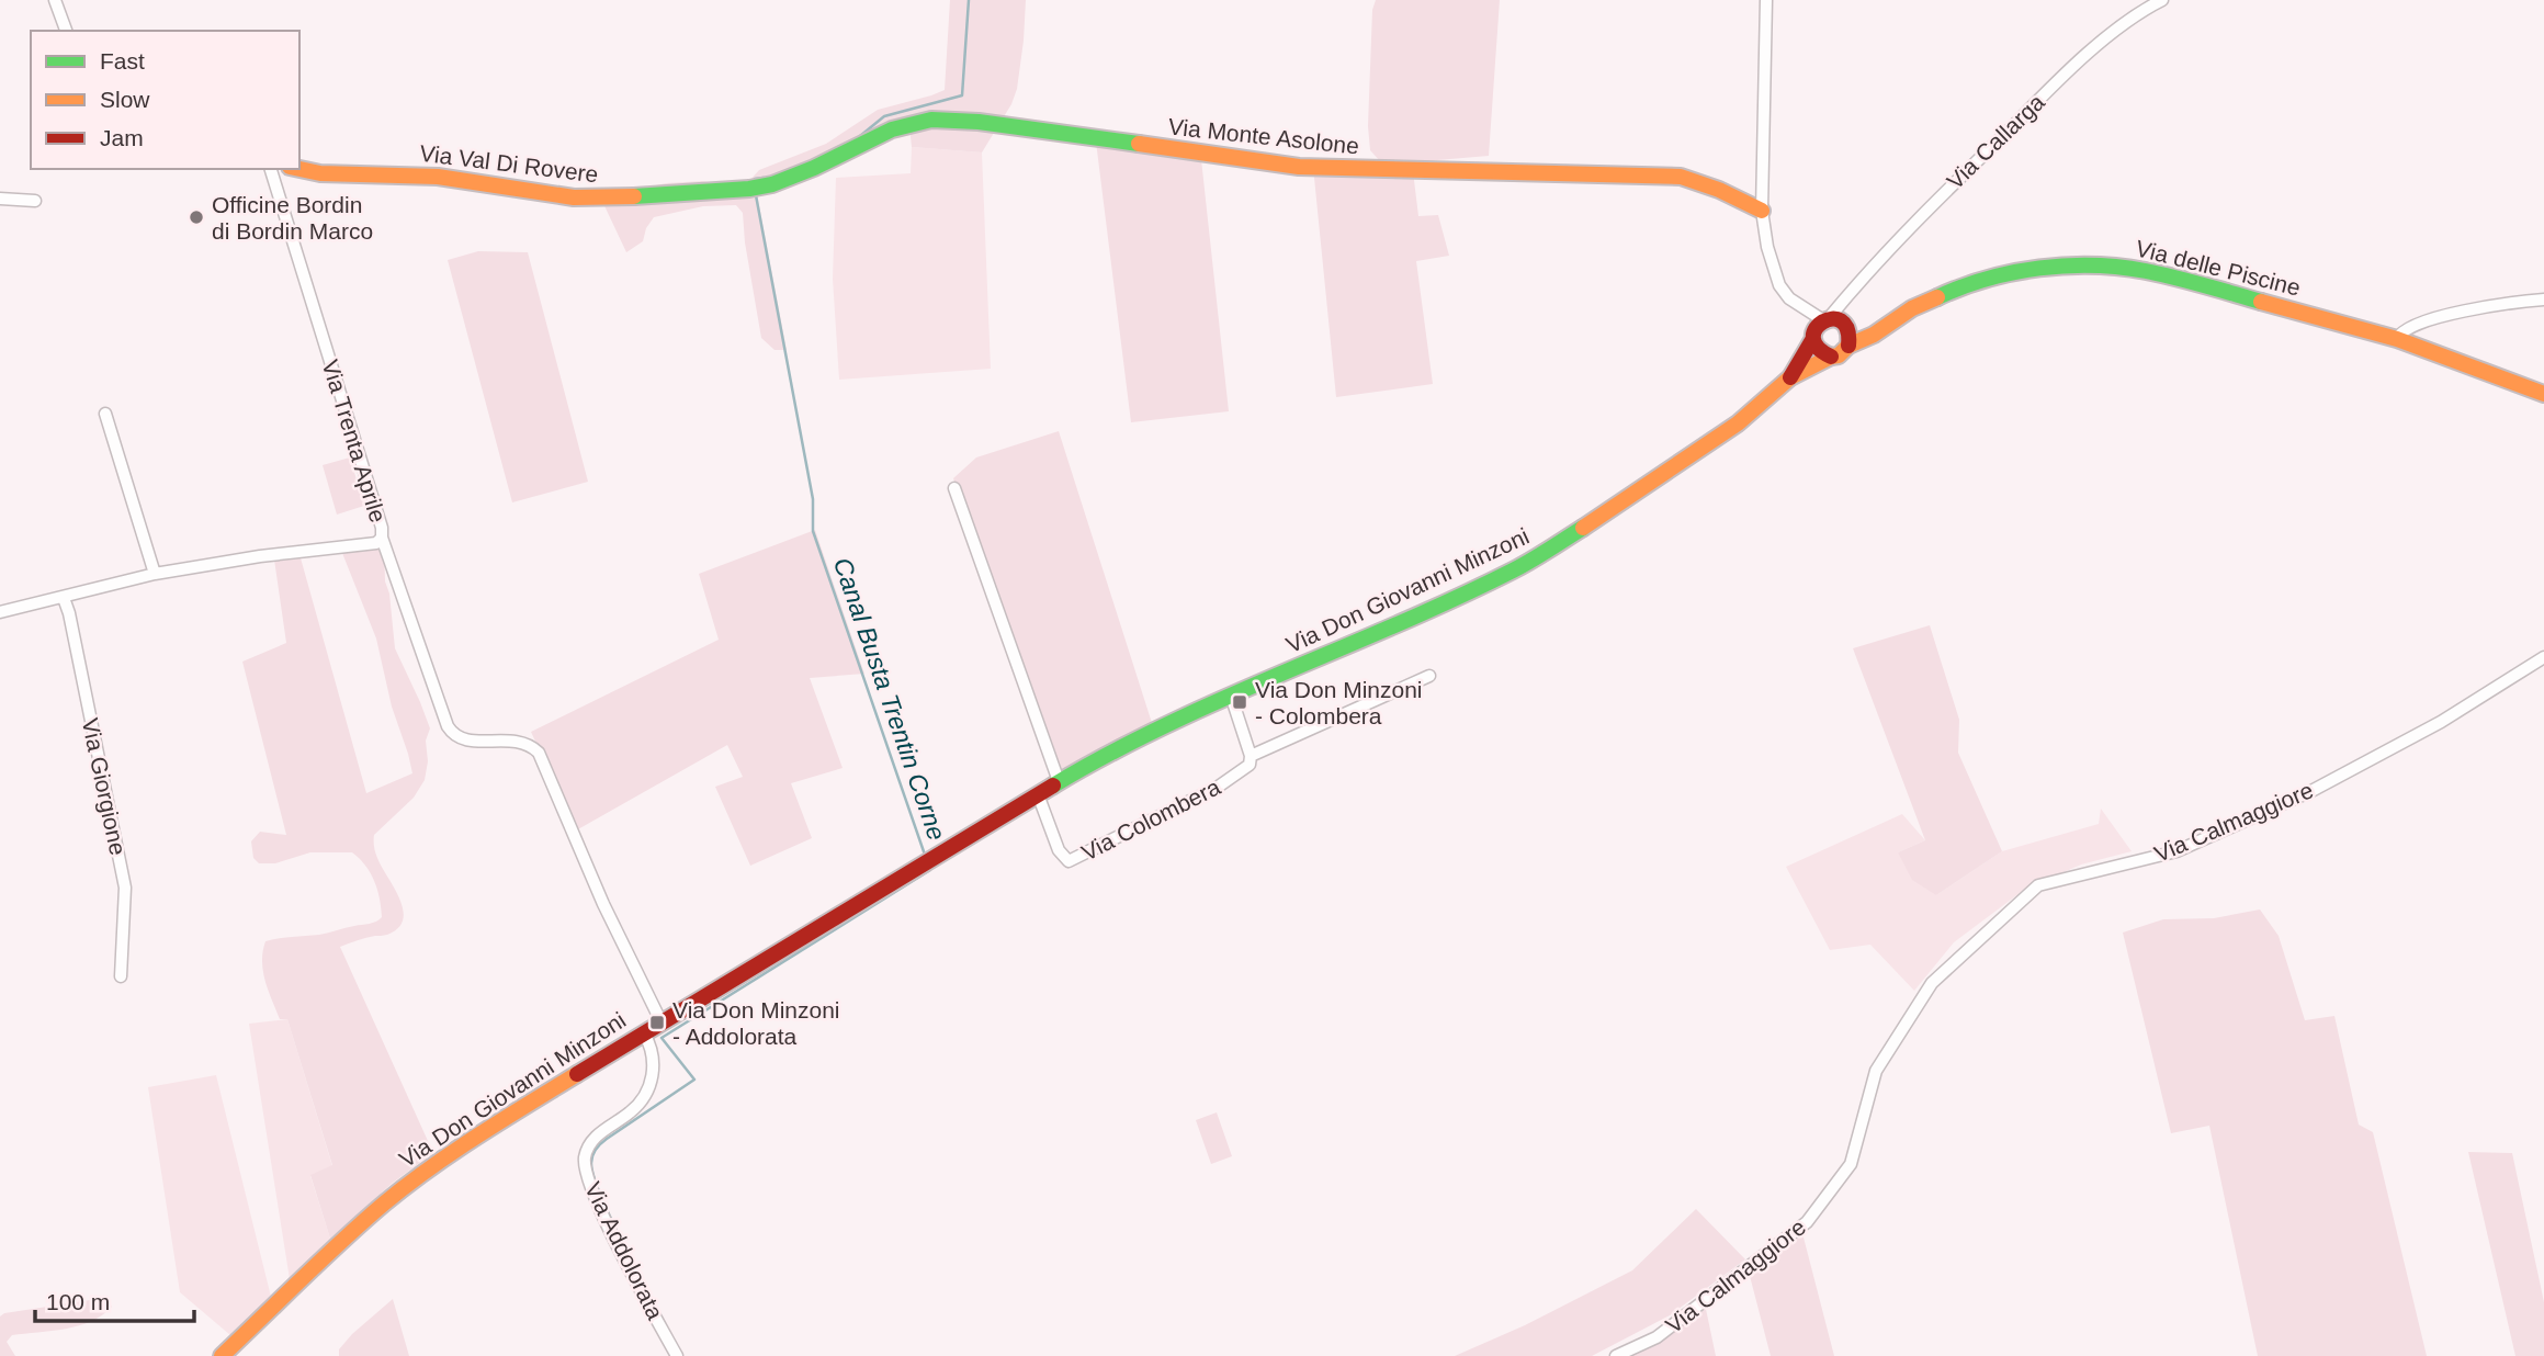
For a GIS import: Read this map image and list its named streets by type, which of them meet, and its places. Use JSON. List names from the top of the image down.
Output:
{
  "streets": {
    "street": [
      "Via Monte Asolone",
      "Via Callarga",
      "Via Val Di Rovere",
      "Via delle Piscine",
      "Via Trenta Aprile",
      "Via Don Giovanni Minzoni",
      "Via Giorgione",
      "Via Colombera",
      "Via Calmaggiore",
      "Via Addolorata"
    ]
  },
  "crossings": [
    ["Via Monte Asolone", "Via Val Di Rovere"],
    ["Via Callarga", "Via delle Piscine"],
    ["Via Trenta Aprile", "Via Don Giovanni Minzoni"],
    ["Via Trenta Aprile", "Via Giorgione"],
    ["Via Don Giovanni Minzoni", "Via Colombera"],
    ["Via Don Giovanni Minzoni", "Via Addolorata"]
  ],
  "water": ["Canal Busta Trentin Corne"],
  "places": {
    "other": ["Officine Bordin di Bordin Marco"],
    "transit": ["Via Don Minzoni - Colombera", "Via Don Minzoni - Addolorata"]
  },
  "legend": ["Fast", "Slow", "Jam"],
  "scale_bar": "100 m"
}
